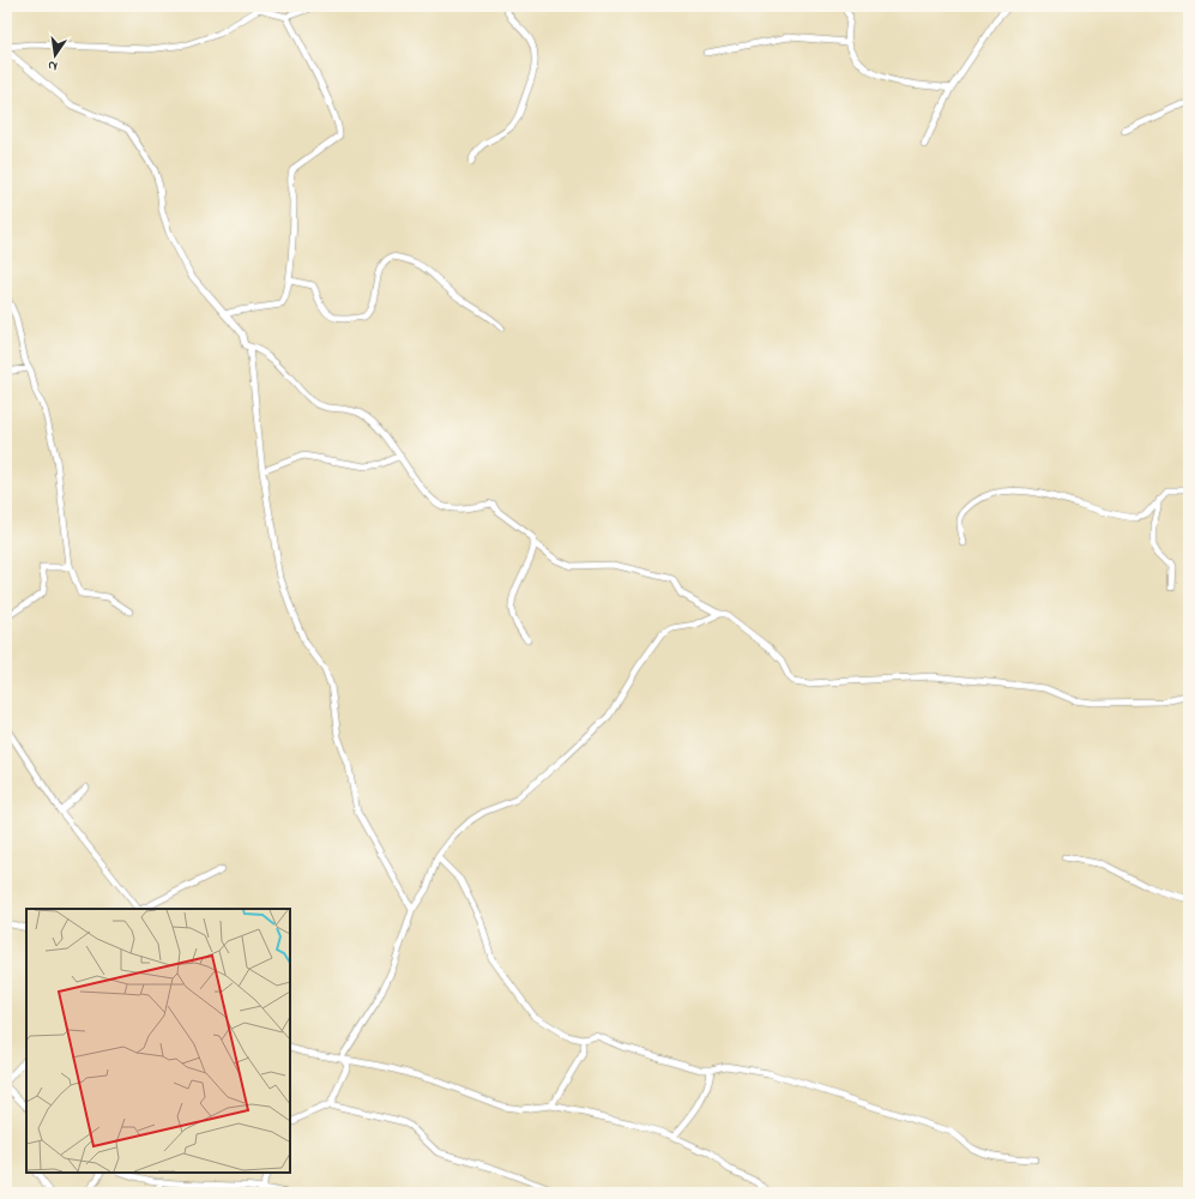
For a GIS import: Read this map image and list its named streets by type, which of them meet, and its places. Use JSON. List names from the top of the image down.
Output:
{
  "north": "bottom"
}
